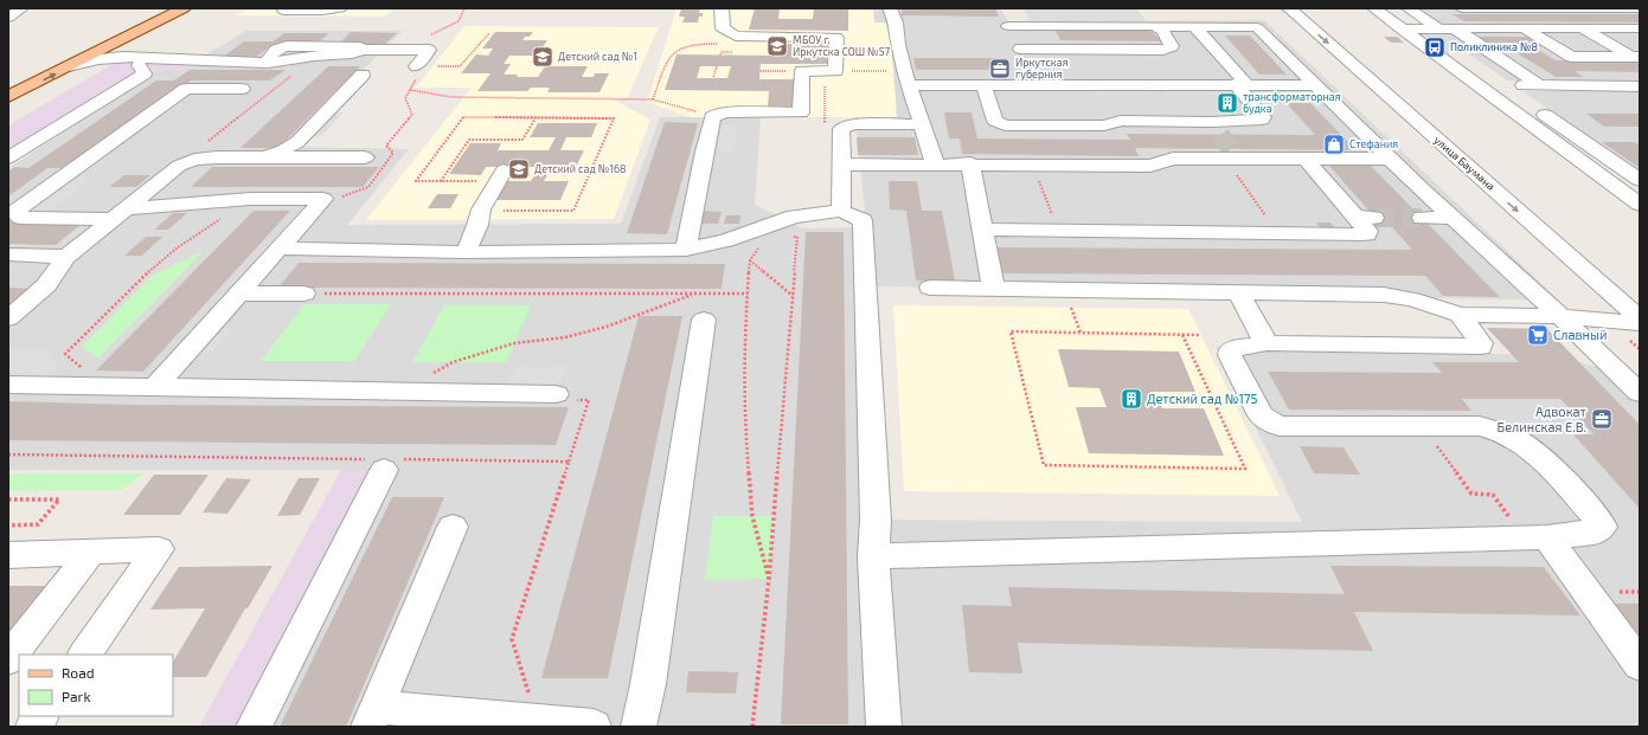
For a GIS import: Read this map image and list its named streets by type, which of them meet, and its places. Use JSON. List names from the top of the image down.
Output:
{
  "streets": {
    "street": ["улица Баумана"]
  },
  "places": {
    "school or university": ["МБОУ г. Иркутска СОШ №57", "Детский сад №1", "Детский сад №168"],
    "bus stop": ["Поликлиника №8"],
    "office": ["Иркутская губерния", "Адвокат Белинская Е.В."],
    "building": ["трансформаторная будка", "Детский сад №175"],
    "shop": ["Стефания"],
    "supermarket": ["Славный"]
  },
  "legend": ["Road", "Park"]
}
